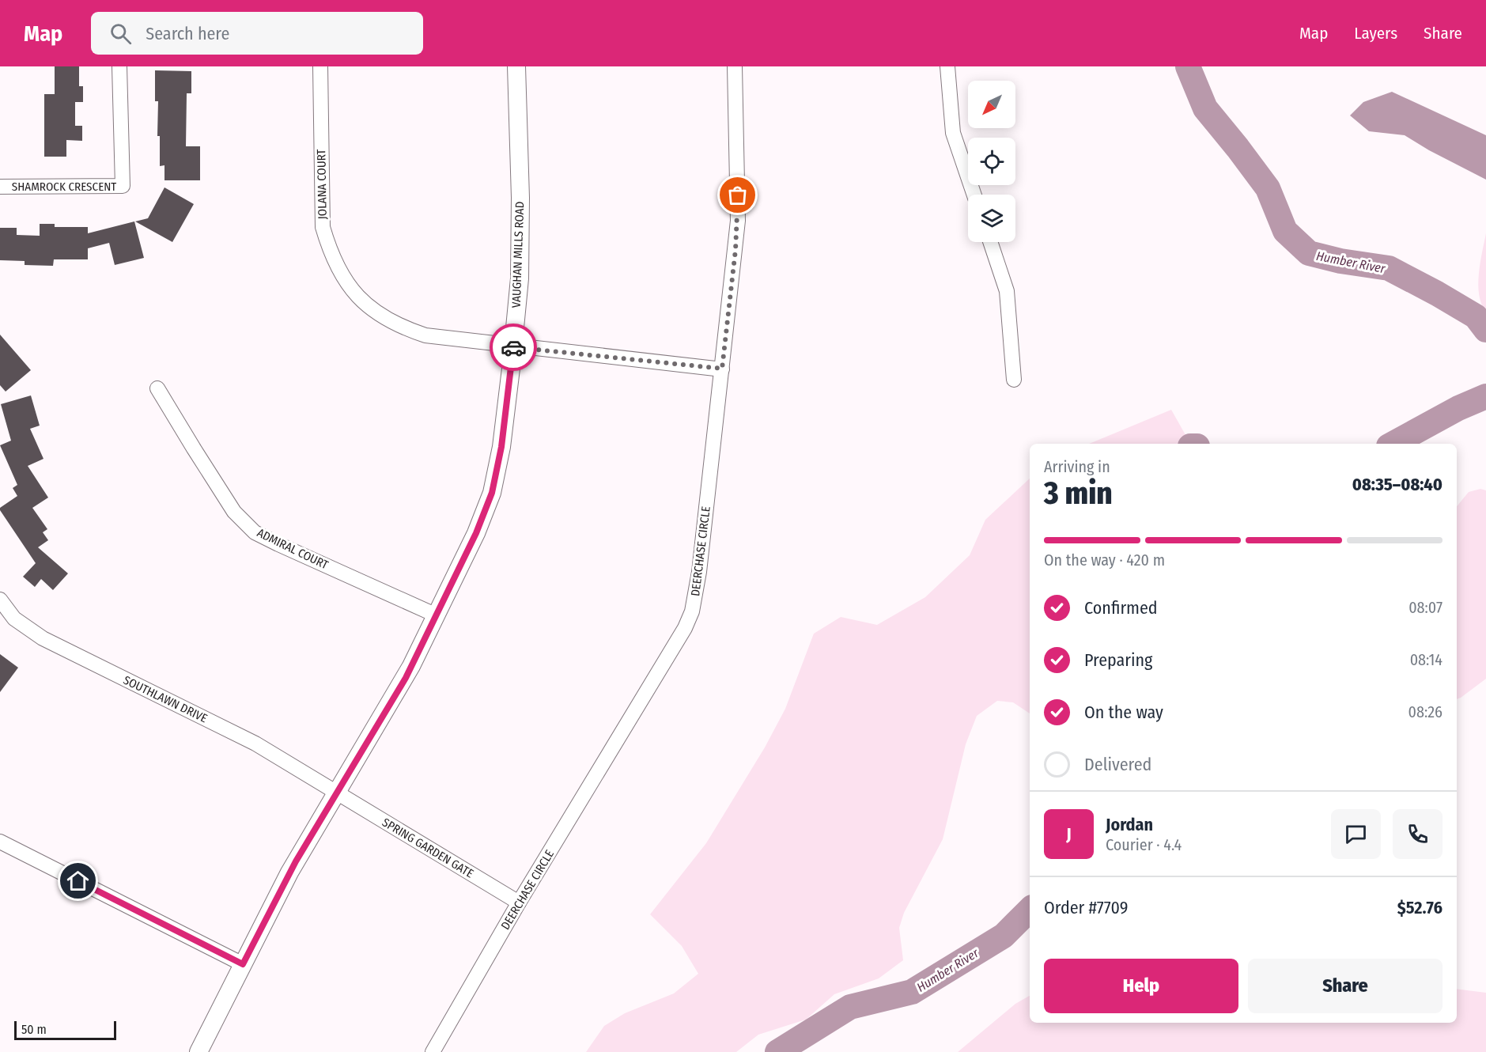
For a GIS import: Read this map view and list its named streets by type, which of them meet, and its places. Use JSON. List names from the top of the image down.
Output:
{
  "streets": {
    "street": [
      "JOLANA COURT",
      "SHAMROCK CRESCENT",
      "VAUGHAN MILLS ROAD",
      "ADMIRAL COURT",
      "DEERCHASE CIRCLE",
      "SOUTHLAWN DRIVE",
      "SPRING GARDEN GATE"
    ]
  },
  "crossings": [
    ["JOLANA COURT", "VAUGHAN MILLS ROAD"],
    ["JOLANA COURT", "DEERCHASE CIRCLE"],
    ["VAUGHAN MILLS ROAD", "ADMIRAL COURT"],
    ["VAUGHAN MILLS ROAD", "SOUTHLAWN DRIVE"],
    ["VAUGHAN MILLS ROAD", "SPRING GARDEN GATE"],
    ["DEERCHASE CIRCLE", "SPRING GARDEN GATE"],
    ["SOUTHLAWN DRIVE", "SPRING GARDEN GATE"]
  ],
  "water": ["Humber River"],
  "scale_bar": "50 m",
  "north": "bottom left",
  "page": {
    "header": "Map",
    "search": "Search here",
    "nav": ["Map", "Layers", "Share"],
    "heading": ["3 min", "Arriving in", "08:35–08:40"],
    "panel": [
      "Jordan",
      "Courier · 4.4",
      "Order #7709",
      "$52.76"
    ],
    "bar": "On the way · 420 m",
    "list": [
      ["Confirmed", "08:07"],
      ["Preparing", "08:14"],
      ["On the way", "08:26"],
      "Delivered"
    ],
    "round": "J",
    "buttons": ["Help", "Share"],
    "scale": "50 m"
  }
}
